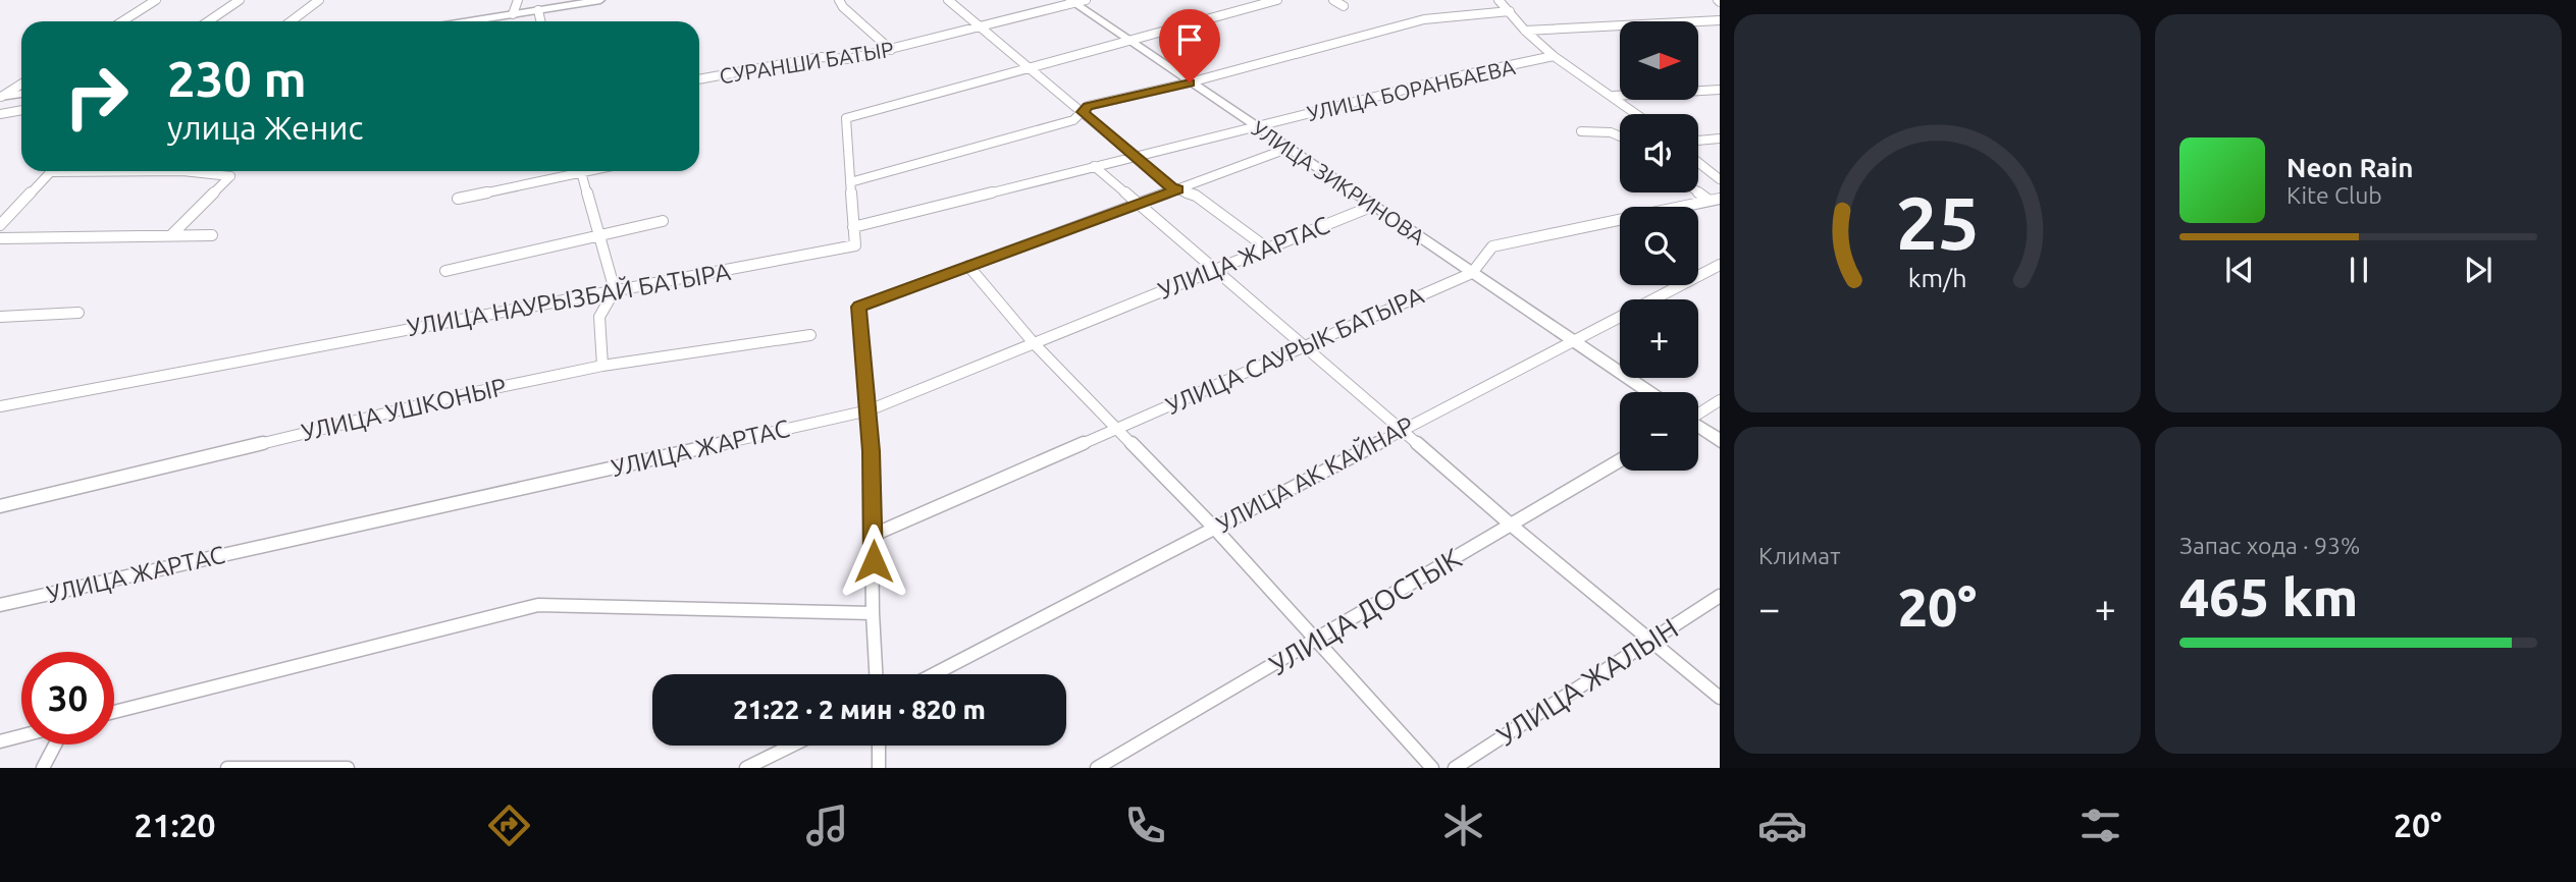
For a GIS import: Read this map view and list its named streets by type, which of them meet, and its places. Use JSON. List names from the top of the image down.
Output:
{
  "streets": {
    "street": [
      "СУРАНШИ БАТЫР",
      "УЛИЦА БОРАНБАЕВА",
      "УЛИЦА ЗИКРИНОВА",
      "УЛИЦА ЖАРТАС",
      "УЛИЦА НАУРЫЗБАЙ БАТЫРА",
      "УЛИЦА САУРЫК БАТЫРА",
      "УЛИЦА УШКОНЫР",
      "УЛИЦА АК КАЙНАР",
      "УЛИЦА ДОСТЫК",
      "УЛИЦА ЖАЛЫН"
    ]
  },
  "crossings": [
    ["СУРАНШИ БАТЫР", "УЛИЦА ЗИКРИНОВА"],
    ["УЛИЦА БОРАНБАЕВА", "УЛИЦА ЗИКРИНОВА"],
    ["УЛИЦА БОРАНБАЕВА", "УЛИЦА НАУРЫЗБАЙ БАТЫРА"],
    ["УЛИЦА ЗИКРИНОВА", "УЛИЦА ЖАРТАС"],
    ["УЛИЦА ЗИКРИНОВА", "УЛИЦА САУРЫК БАТЫРА"],
    ["УЛИЦА ЗИКРИНОВА", "УЛИЦА АК КАЙНАР"]
  ],
  "north": "right",
  "page": {
    "map_buttons": ["+", "−"],
    "turn": ["230 m", "улица Женис"],
    "song": ["Neon Rain", "Kite Club"],
    "tile": [
      "Климат",
      ["Запас хода · 93%", "465 km"]
    ],
    "heat": ["−", "20°", "+"],
    "limit": "30",
    "trip": "21:22 · 2 мин · 820 m",
    "tabs": ["21:20", "20°"],
    "gauge": ["25", "km/h"]
  }
}
